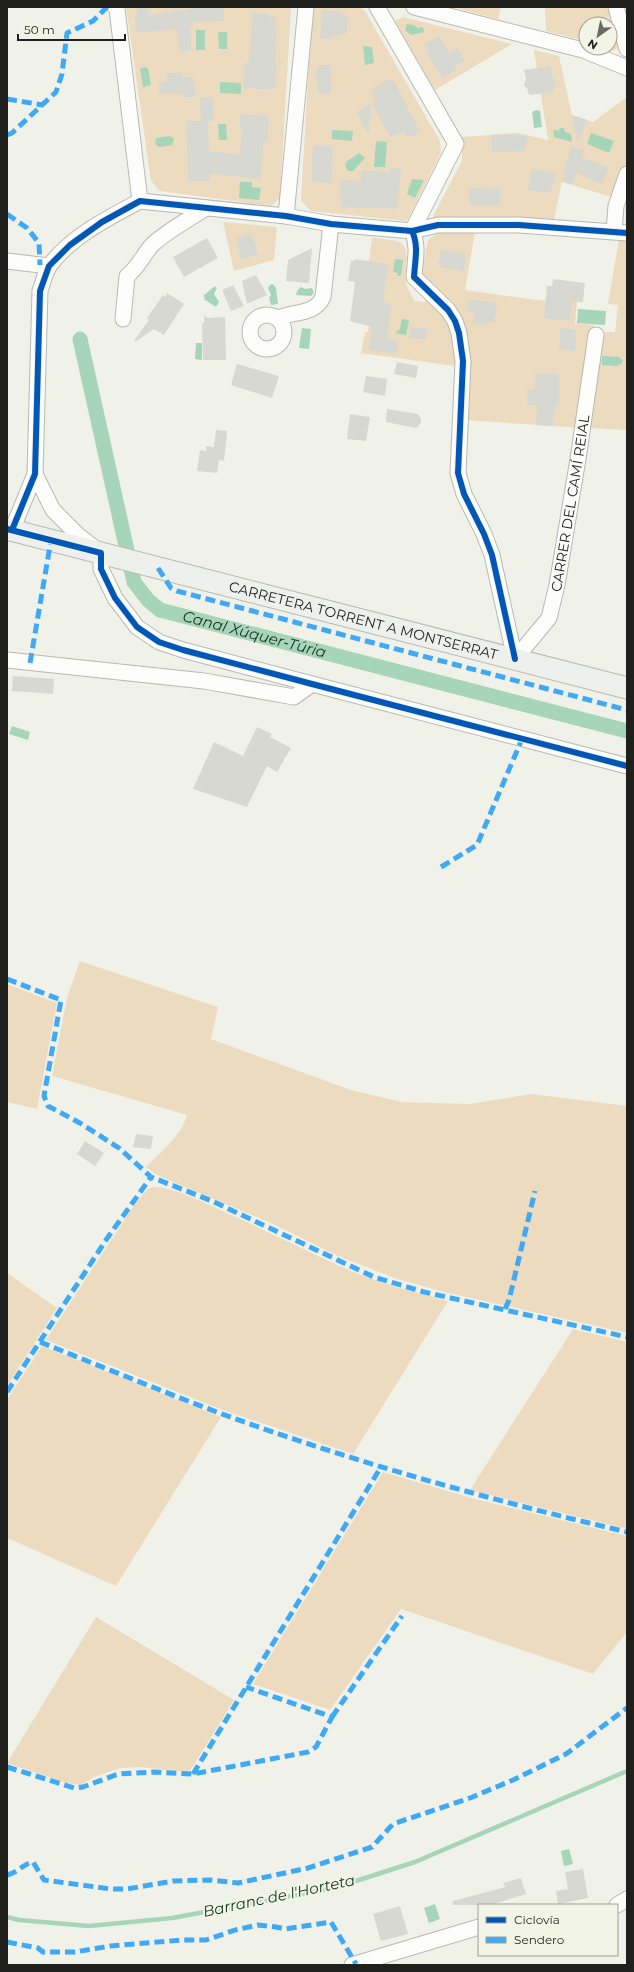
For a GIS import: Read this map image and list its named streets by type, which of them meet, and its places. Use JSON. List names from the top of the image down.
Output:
{
  "streets": {
    "main road": ["CARRETERA TORRENT A MONTSERRAT"],
    "street": ["CARRER DEL CAMÍ REIAL"]
  },
  "crossings": [
    ["CARRER DEL CAMÍ REIAL", "CARRETERA TORRENT A MONTSERRAT"]
  ],
  "water": ["Canal Xúquer-Túria", "Barranc de l'Horteta"],
  "legend": ["Ciclovía", "Sendero"],
  "scale_bar": "50 m",
  "north": "bottom left"
}
